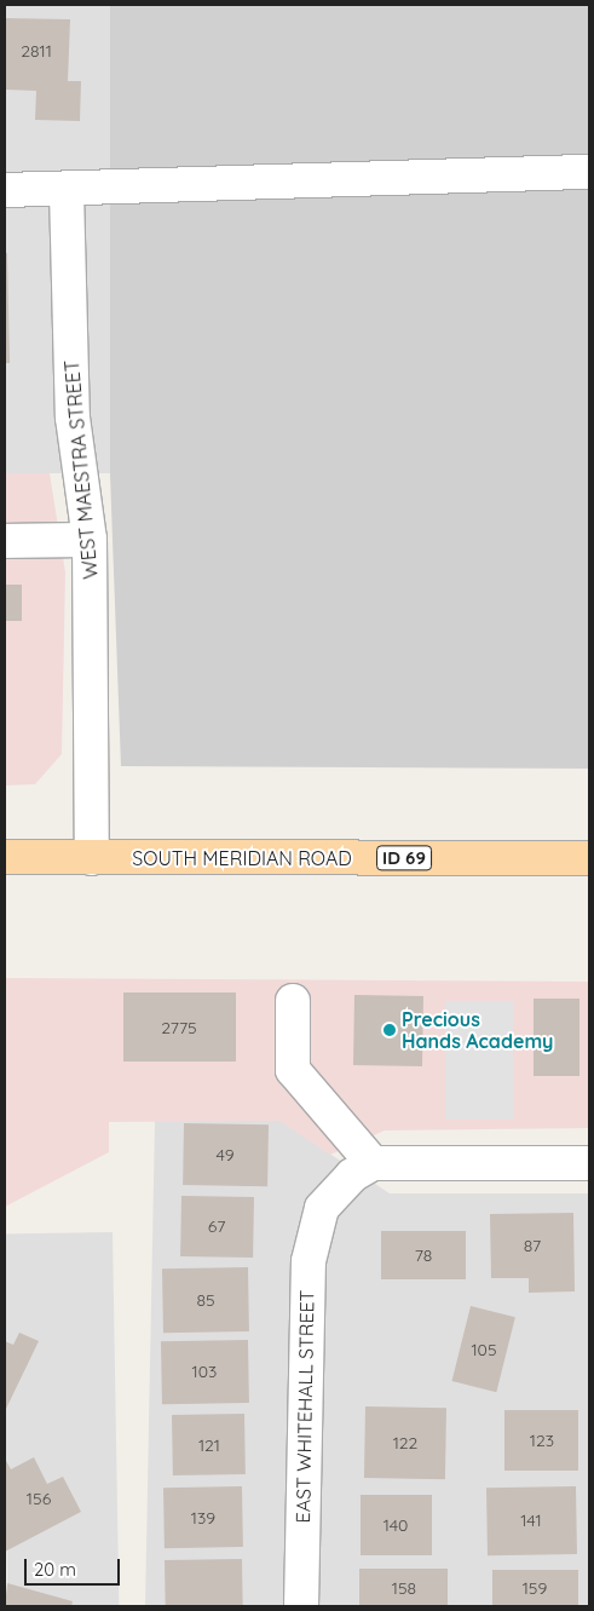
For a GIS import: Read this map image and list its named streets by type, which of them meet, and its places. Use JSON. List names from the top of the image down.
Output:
{
  "streets": {
    "main road": ["SOUTH MERIDIAN ROAD", "ID 69"],
    "street": ["WEST MAESTRA STREET", "EAST WHITEHALL STREET"]
  },
  "crossings": [
    ["WEST MAESTRA STREET", "SOUTH MERIDIAN ROAD"]
  ],
  "places": ["Precious Hands Academy"],
  "house_numbers": [
    "2811",
    "2775",
    "49",
    "67",
    "87",
    "78",
    "85",
    "105",
    "103",
    "123",
    "122",
    "121",
    "156",
    "139",
    "141",
    "140",
    "158",
    "159"
  ],
  "scale_bar": "20 m"
}
